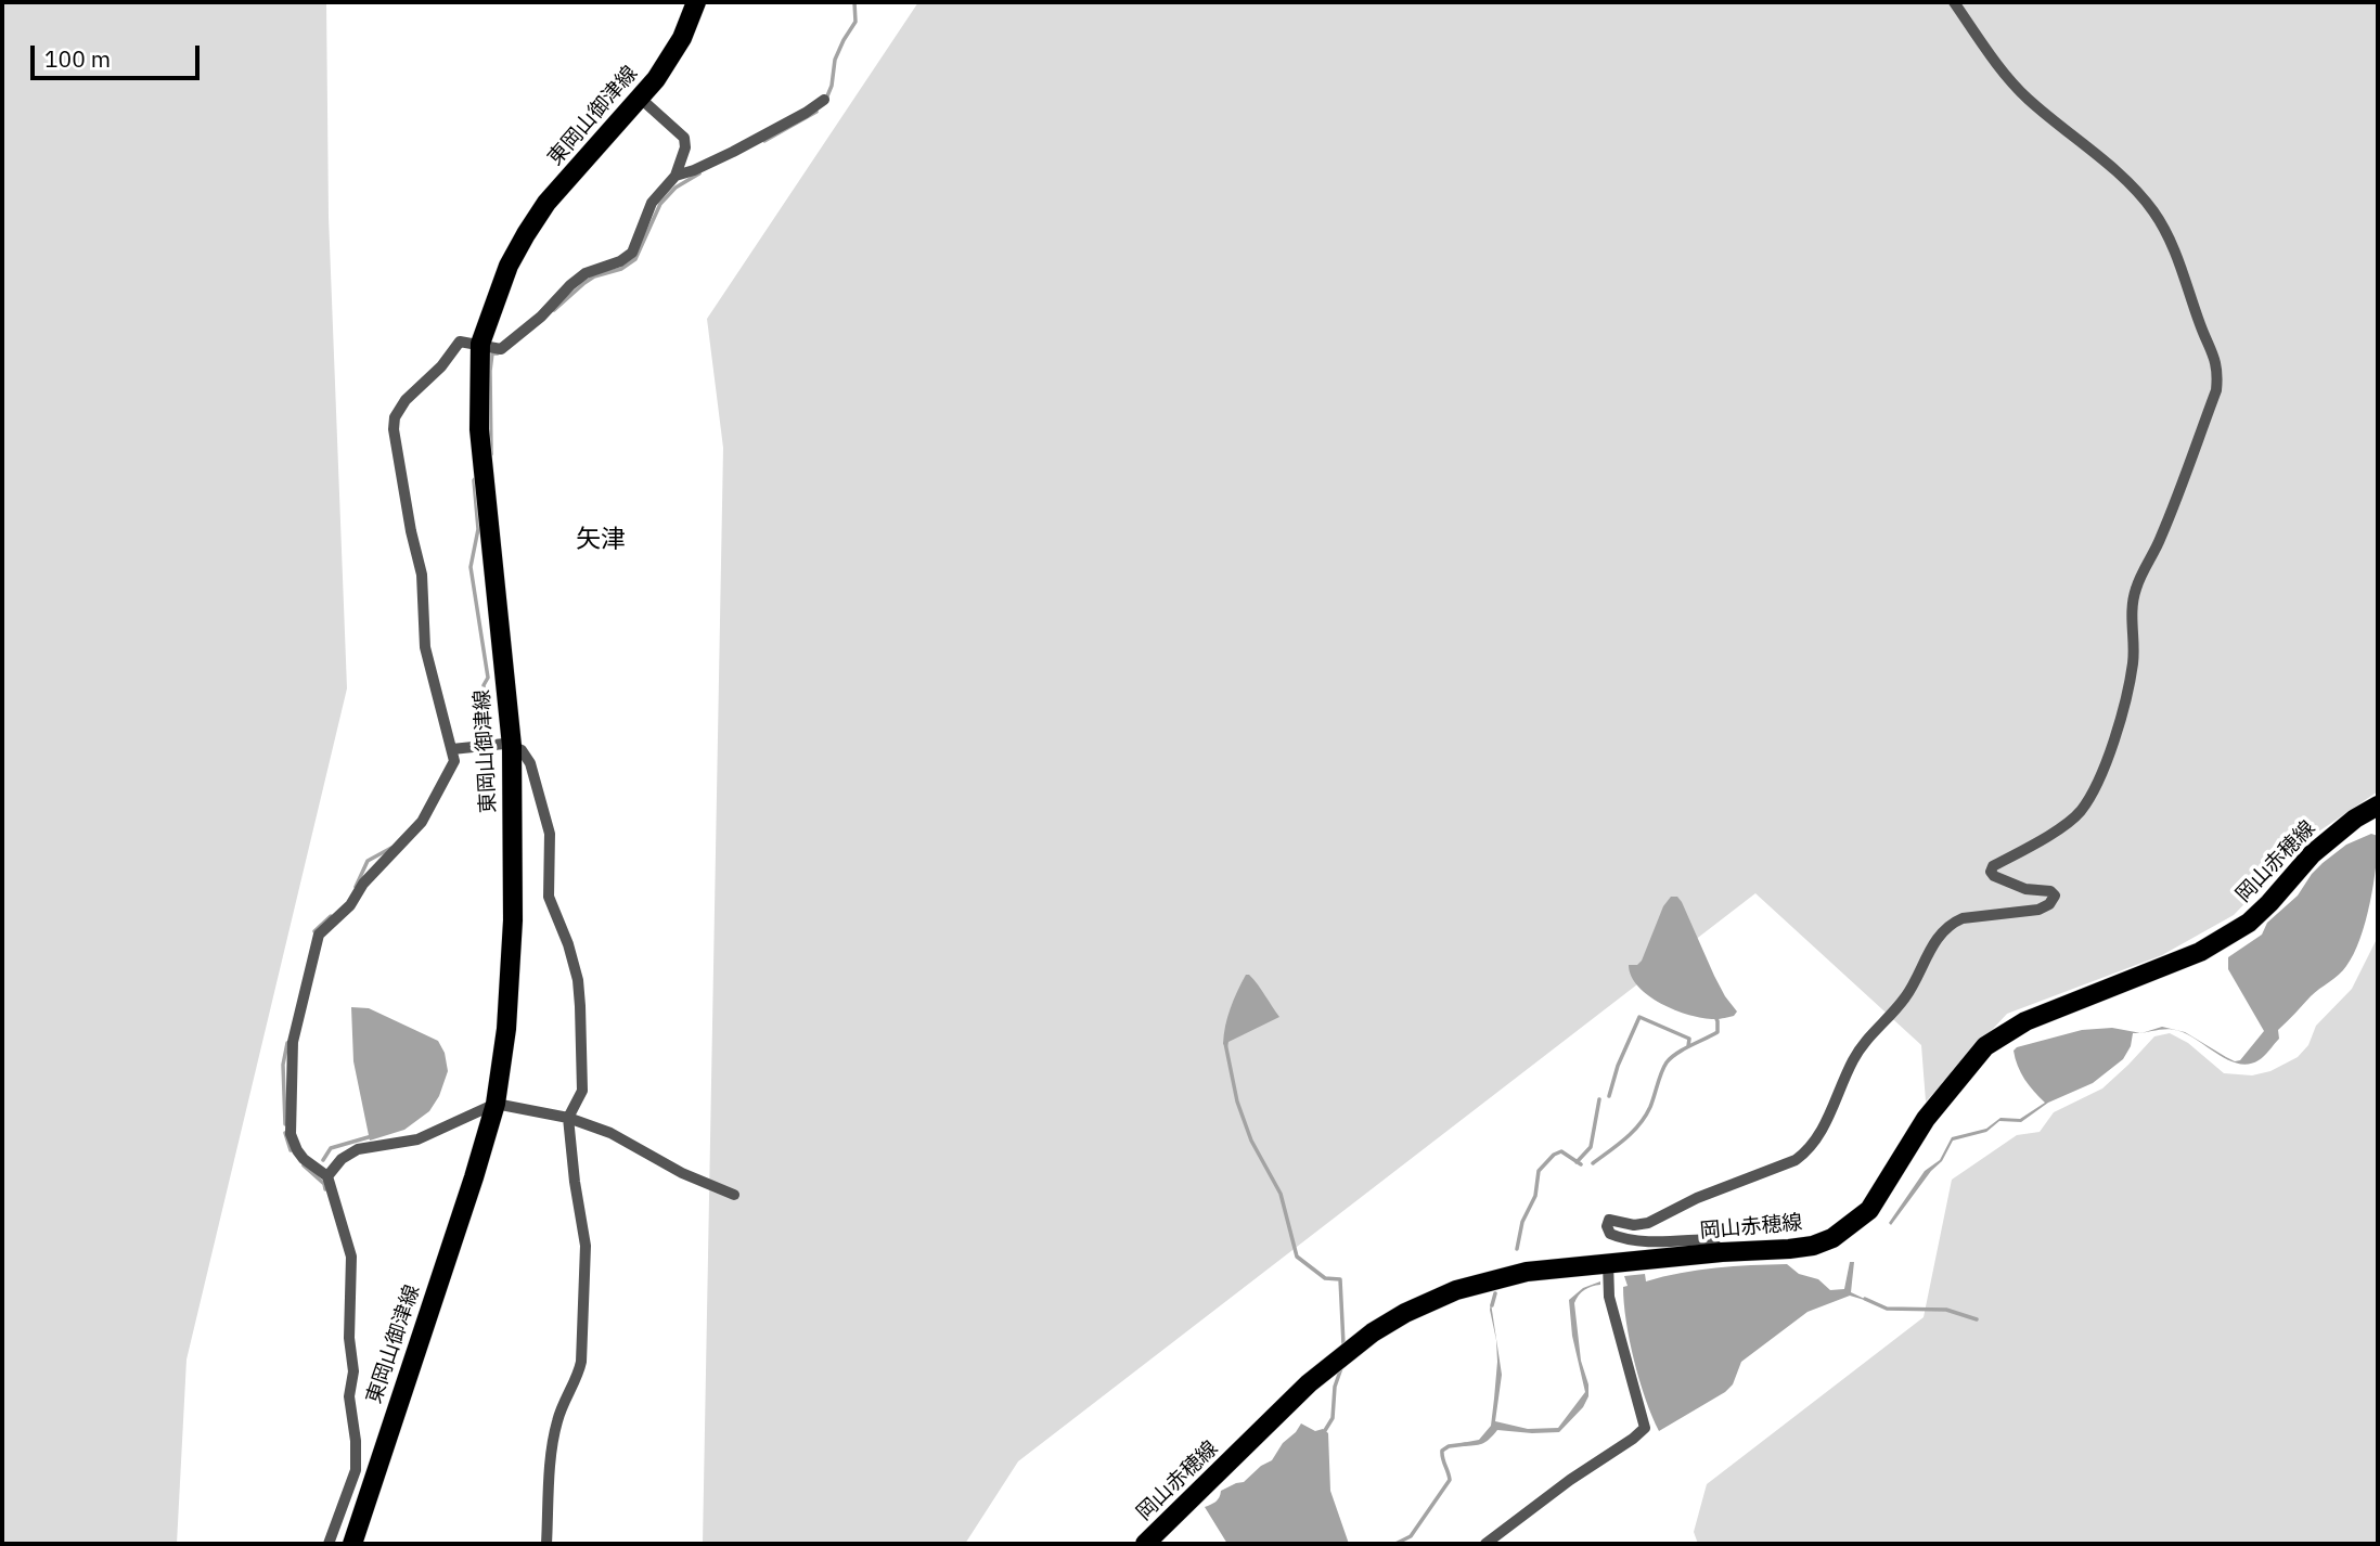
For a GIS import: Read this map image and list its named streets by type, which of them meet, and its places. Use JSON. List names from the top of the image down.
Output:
{
  "streets": {
    "main road": ["東岡山御津線", "岡山赤穂線"]
  },
  "districts": ["矢津"],
  "scale_bar": "100 m"
}
